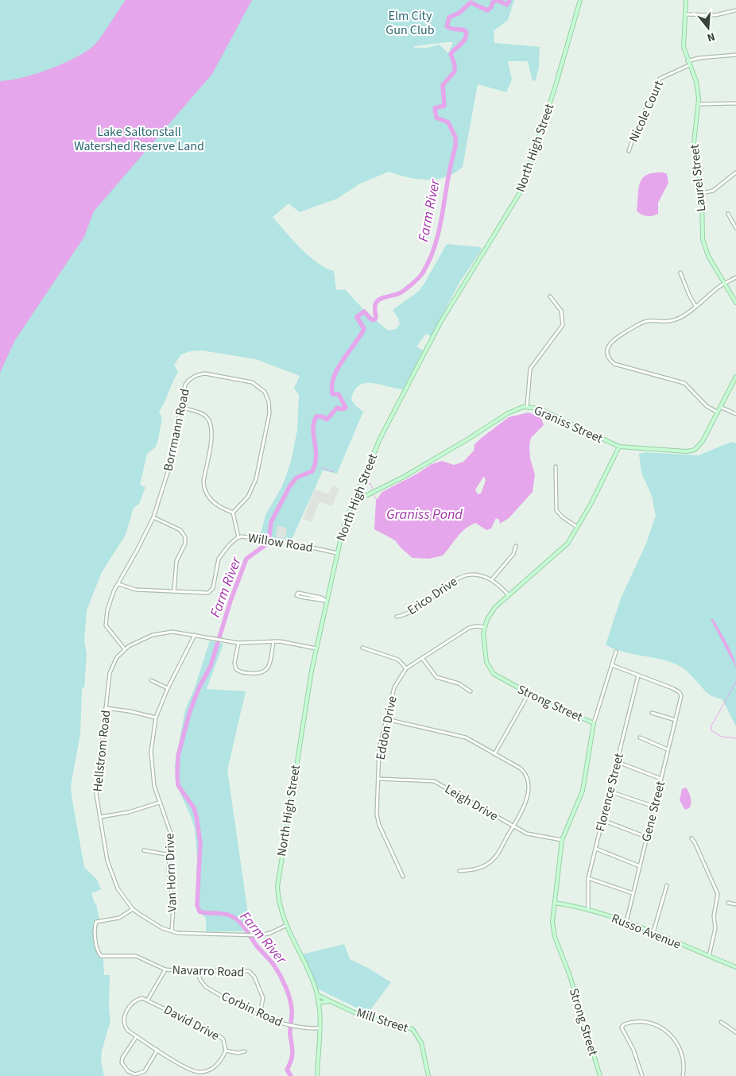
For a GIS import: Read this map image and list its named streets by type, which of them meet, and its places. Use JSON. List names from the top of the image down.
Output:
{
  "streets": {
    "street": [
      "Nicole Court",
      "North High Street",
      "Laurel Street",
      "Graniss Street",
      "Borrmann Road",
      "Willow Road",
      "Erico Drive",
      "Strong Street",
      "Eddon Drive",
      "Hellstrom Road",
      "Florence Street",
      "Leigh Drive",
      "Gene Street",
      "Van Horn Drive",
      "Russo Avenue",
      "Navarro Road",
      "Corbin Road",
      "Mill Street",
      "David Drive"
    ]
  },
  "crossings": [
    ["Nicole Court", "Laurel Street"],
    ["North High Street", "Graniss Street"],
    ["North High Street", "Willow Road"],
    ["North High Street", "Hellstrom Road"],
    ["North High Street", "Corbin Road"],
    ["North High Street", "Mill Street"],
    ["Graniss Street", "Strong Street"],
    ["Borrmann Road", "Willow Road"],
    ["Borrmann Road", "Hellstrom Road"],
    ["Strong Street", "Eddon Drive"],
    ["Strong Street", "Leigh Drive"],
    ["Strong Street", "Russo Avenue"],
    ["Eddon Drive", "Leigh Drive"],
    ["Hellstrom Road", "Van Horn Drive"],
    ["Hellstrom Road", "Navarro Road"],
    ["Florence Street", "Gene Street"],
    ["Florence Street", "Russo Avenue"],
    ["Gene Street", "Russo Avenue"],
    ["Navarro Road", "Corbin Road"],
    ["Navarro Road", "David Drive"]
  ],
  "water": ["Farm River", "Graniss Pond"],
  "parks": ["Elm City Gun Club", "Lake Saltonstall Watershed Reserve Land"],
  "north": "bottom"
}
